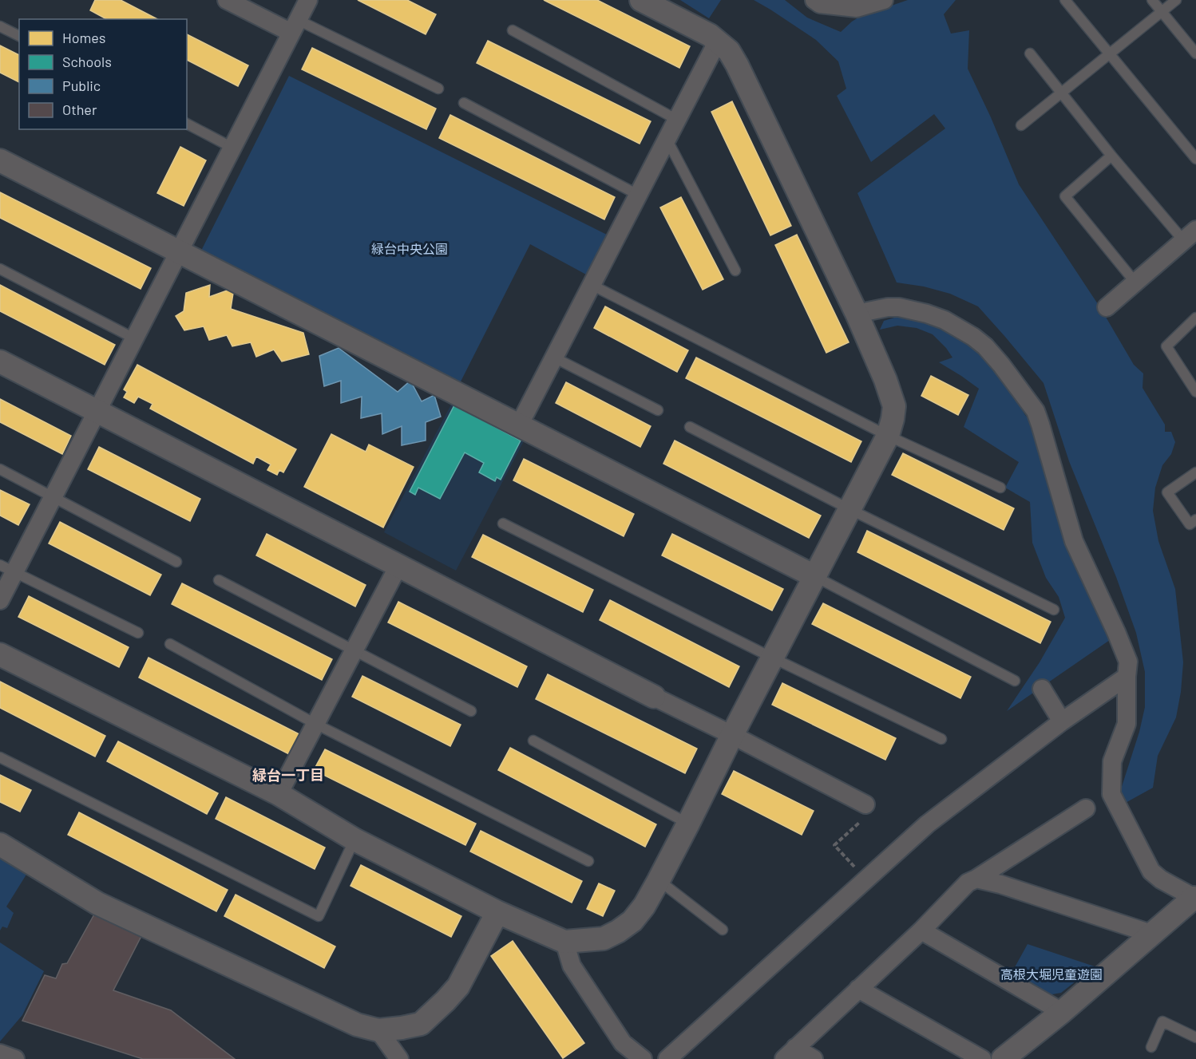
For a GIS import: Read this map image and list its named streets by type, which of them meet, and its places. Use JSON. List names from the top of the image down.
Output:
{
  "districts": ["緑台一丁目"],
  "parks": ["緑台中央公園", "高根大堀児童遊園"],
  "legend": [
    "Homes",
    "Schools",
    "Public",
    "Other"
  ]
}
